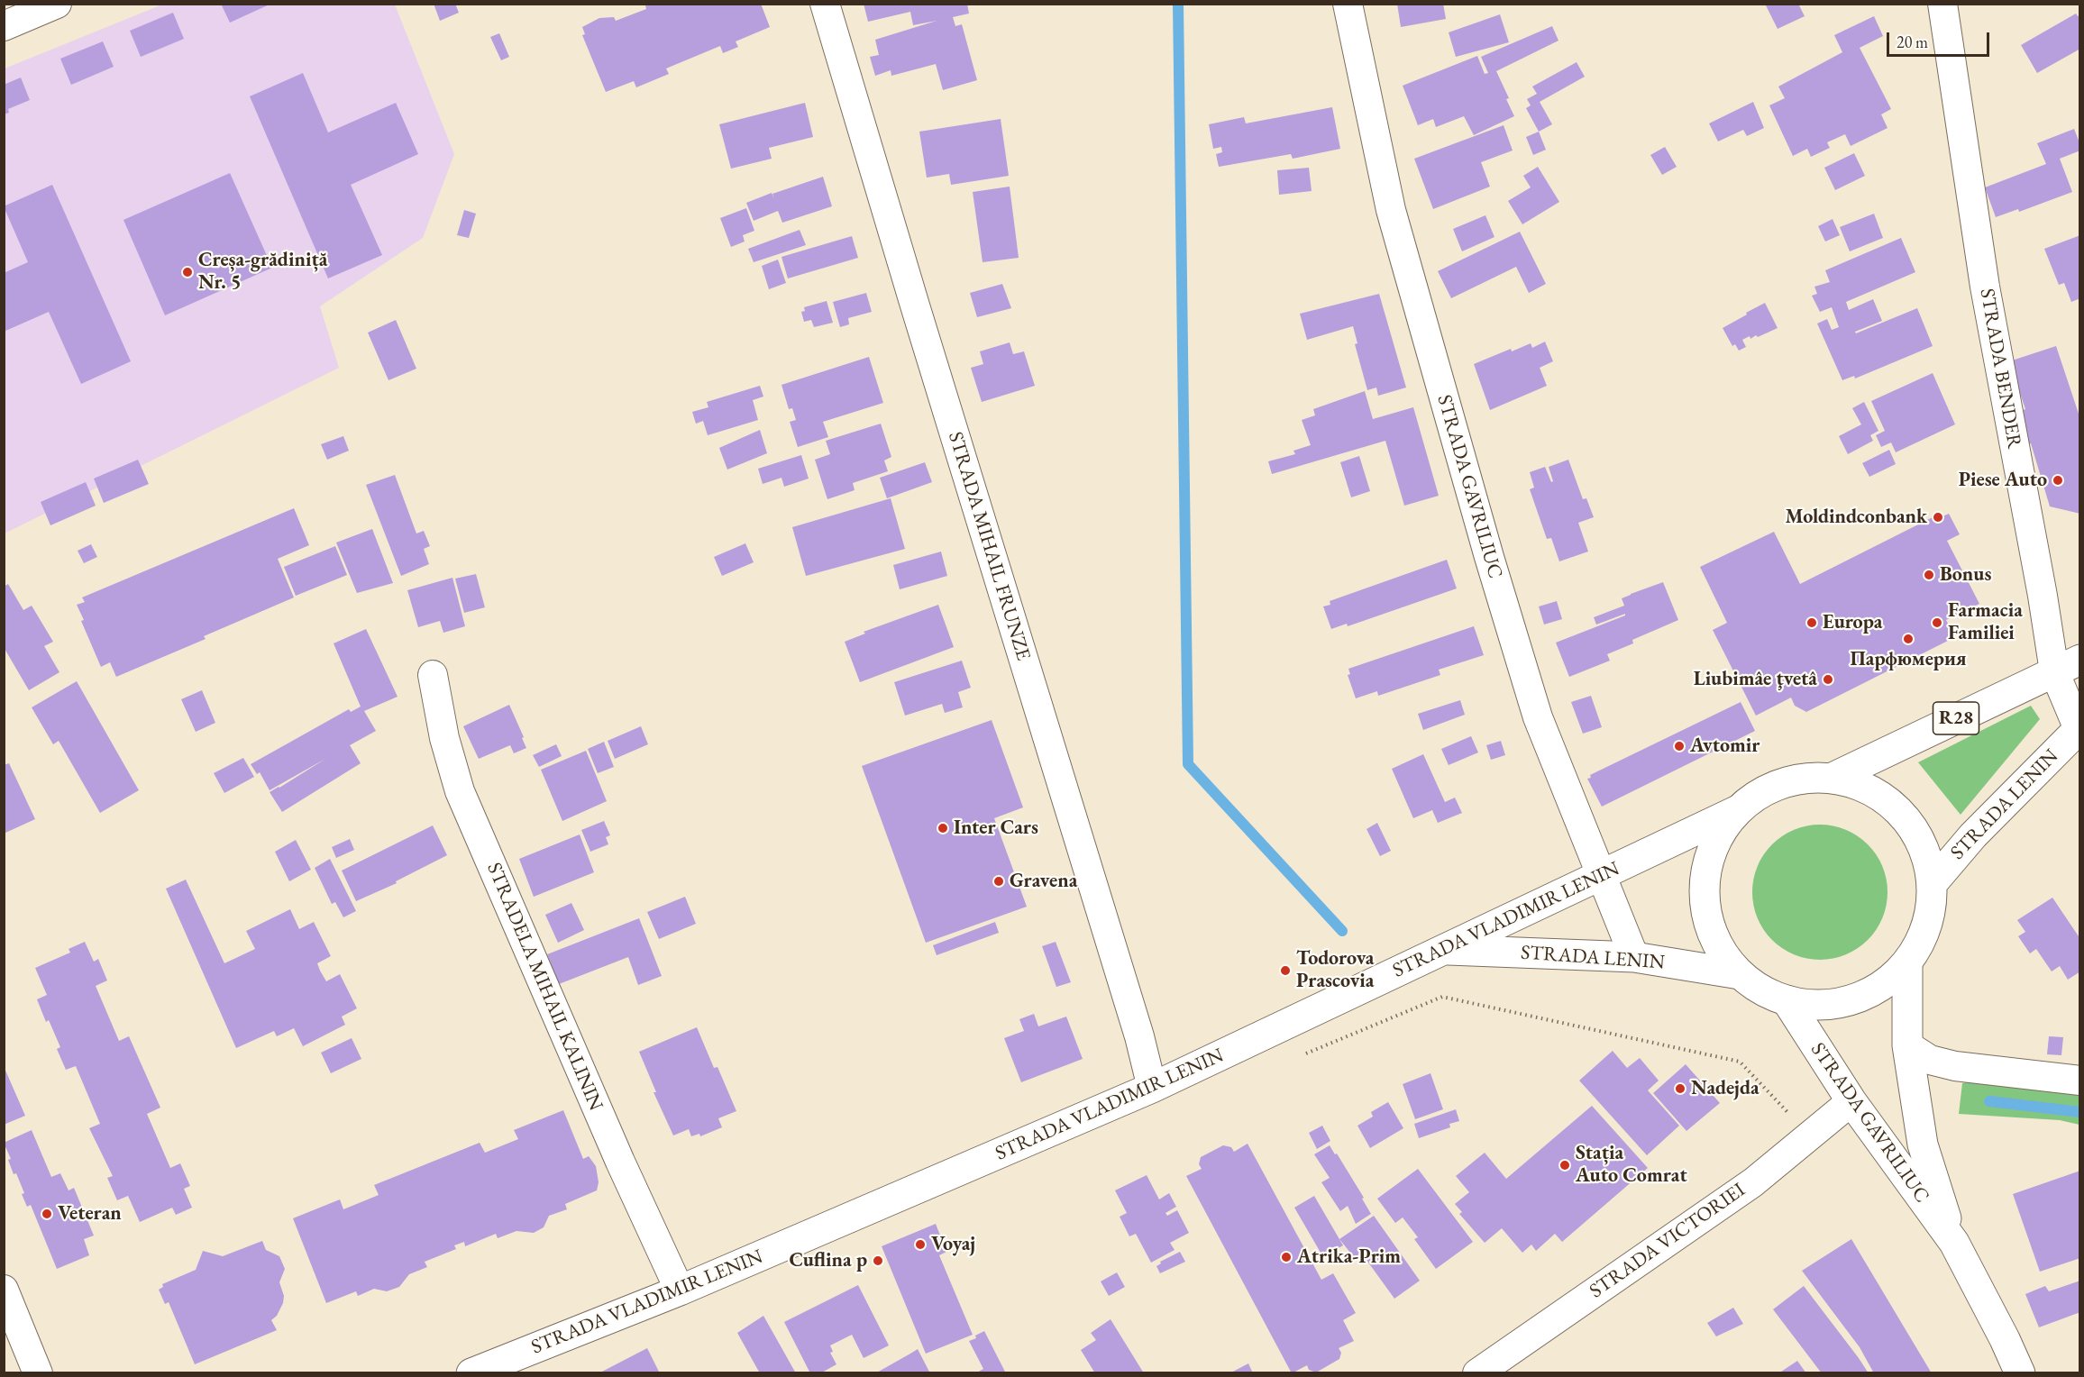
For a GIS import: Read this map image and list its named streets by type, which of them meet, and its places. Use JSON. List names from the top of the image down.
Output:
{
  "streets": {
    "main road": [
      "STRADA GAVRILIUC",
      "R28",
      "STRADA LENIN",
      "STRADA VLADIMIR LENIN"
    ],
    "street": [
      "STRADA BENDER",
      "STRADA MIHAIL FRUNZE",
      "STRADELA MIHAIL KALININ",
      "STRADA VICTORIEI"
    ]
  },
  "crossings": [
    ["STRADA BENDER", "R28"],
    ["STRADA BENDER", "STRADA LENIN"],
    ["STRADA GAVRILIUC", "R28"],
    ["STRADA GAVRILIUC", "STRADA LENIN"],
    ["STRADA GAVRILIUC", "STRADA VLADIMIR LENIN"],
    ["STRADA GAVRILIUC", "STRADA VICTORIEI"],
    ["STRADA MIHAIL FRUNZE", "STRADA VLADIMIR LENIN"],
    ["R28", "STRADA LENIN"],
    ["R28", "STRADA VLADIMIR LENIN"],
    ["STRADA LENIN", "STRADA VLADIMIR LENIN"],
    ["STRADA VLADIMIR LENIN", "STRADELA MIHAIL KALININ"]
  ],
  "places": [
    "Creșa-grădiniță Nr. 5",
    "Piese Auto",
    "Moldindconbank",
    "Bonus",
    "Europa",
    "Farmacia Familiei",
    "Парфюмерия",
    "Liubimâe ţvetâ",
    "Avtomir",
    "Inter Cars",
    "Gravena",
    "Todorova Prascovia",
    "Nadejda",
    "Stația Auto Comrat",
    "Veteran",
    "Voyaj",
    "Atrika-Prim",
    "Cuflina p"
  ],
  "scale_bar": "20 m"
}
